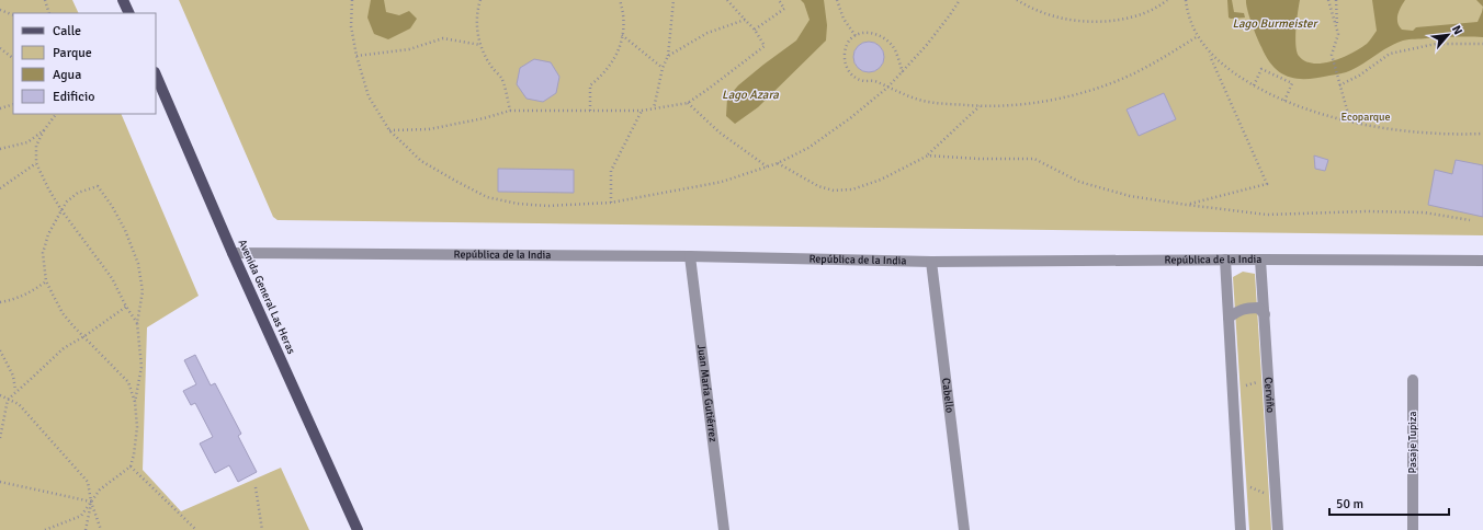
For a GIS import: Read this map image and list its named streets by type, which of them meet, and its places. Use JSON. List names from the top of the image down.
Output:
{
  "streets": {
    "main road": ["Avenida General Las Heras"],
    "street": [
      "República de la India",
      "Juan María Gutiérrez",
      "Cerviño",
      "Cabello",
      "Pasaje Tupiza"
    ]
  },
  "crossings": [
    ["República de la India", "Avenida General Las Heras"],
    ["República de la India", "Juan María Gutiérrez"],
    ["República de la India", "Cerviño"],
    ["República de la India", "Cabello"]
  ],
  "water": ["Lago Burmeister", "Lago Azara"],
  "parks": ["Ecoparque"],
  "legend": [
    "Calle",
    "Parque",
    "Agua",
    "Edificio"
  ],
  "scale_bar": "50 m",
  "north": "top right"
}
